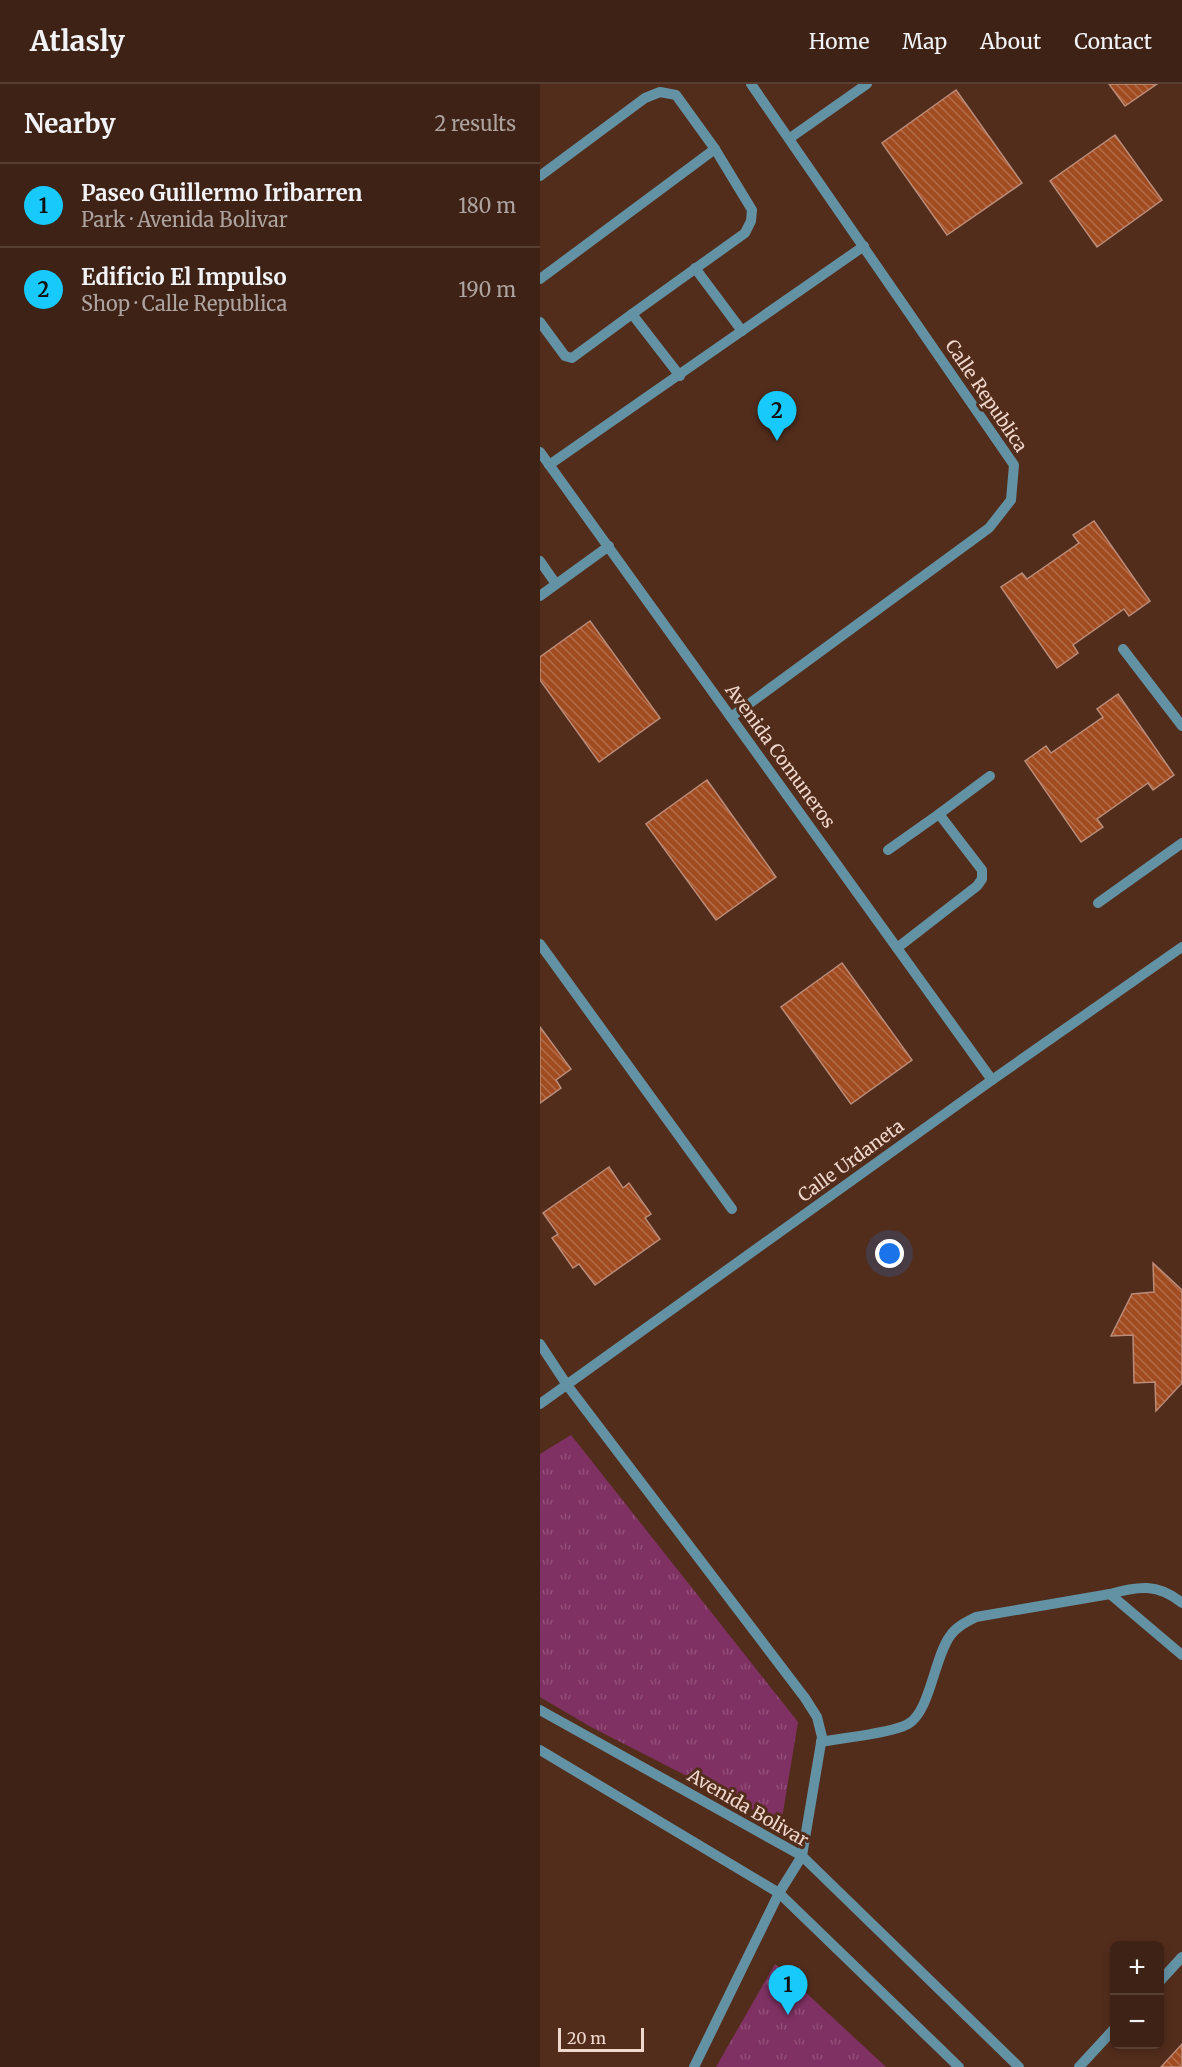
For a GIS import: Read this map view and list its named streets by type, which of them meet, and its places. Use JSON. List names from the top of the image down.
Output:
{
  "streets": {
    "street": [
      "Calle Republica",
      "Avenida Comuneros",
      "Calle Urdaneta",
      "Avenida Bolivar"
    ]
  },
  "crossings": [
    ["Calle Republica", "Avenida Comuneros"],
    ["Avenida Comuneros", "Calle Urdaneta"]
  ],
  "scale_bar": "20 m",
  "page": {
    "header": "Atlasly",
    "nav": [
      "Home",
      "Map",
      "About",
      "Contact"
    ],
    "heading": ["Nearby", "2 results"],
    "list": [
      {
        "mark": "1",
        "name": "Paseo Guillermo Iribarren",
        "note": "Park · Avenida Bolivar",
        "value": "180 m"
      },
      {
        "mark": "2",
        "name": "Edificio El Impulso",
        "note": "Shop · Calle Republica",
        "value": "190 m"
      }
    ],
    "pins": ["2", "1"],
    "map_buttons": ["+", "−"],
    "scale": "20 m"
  }
}
